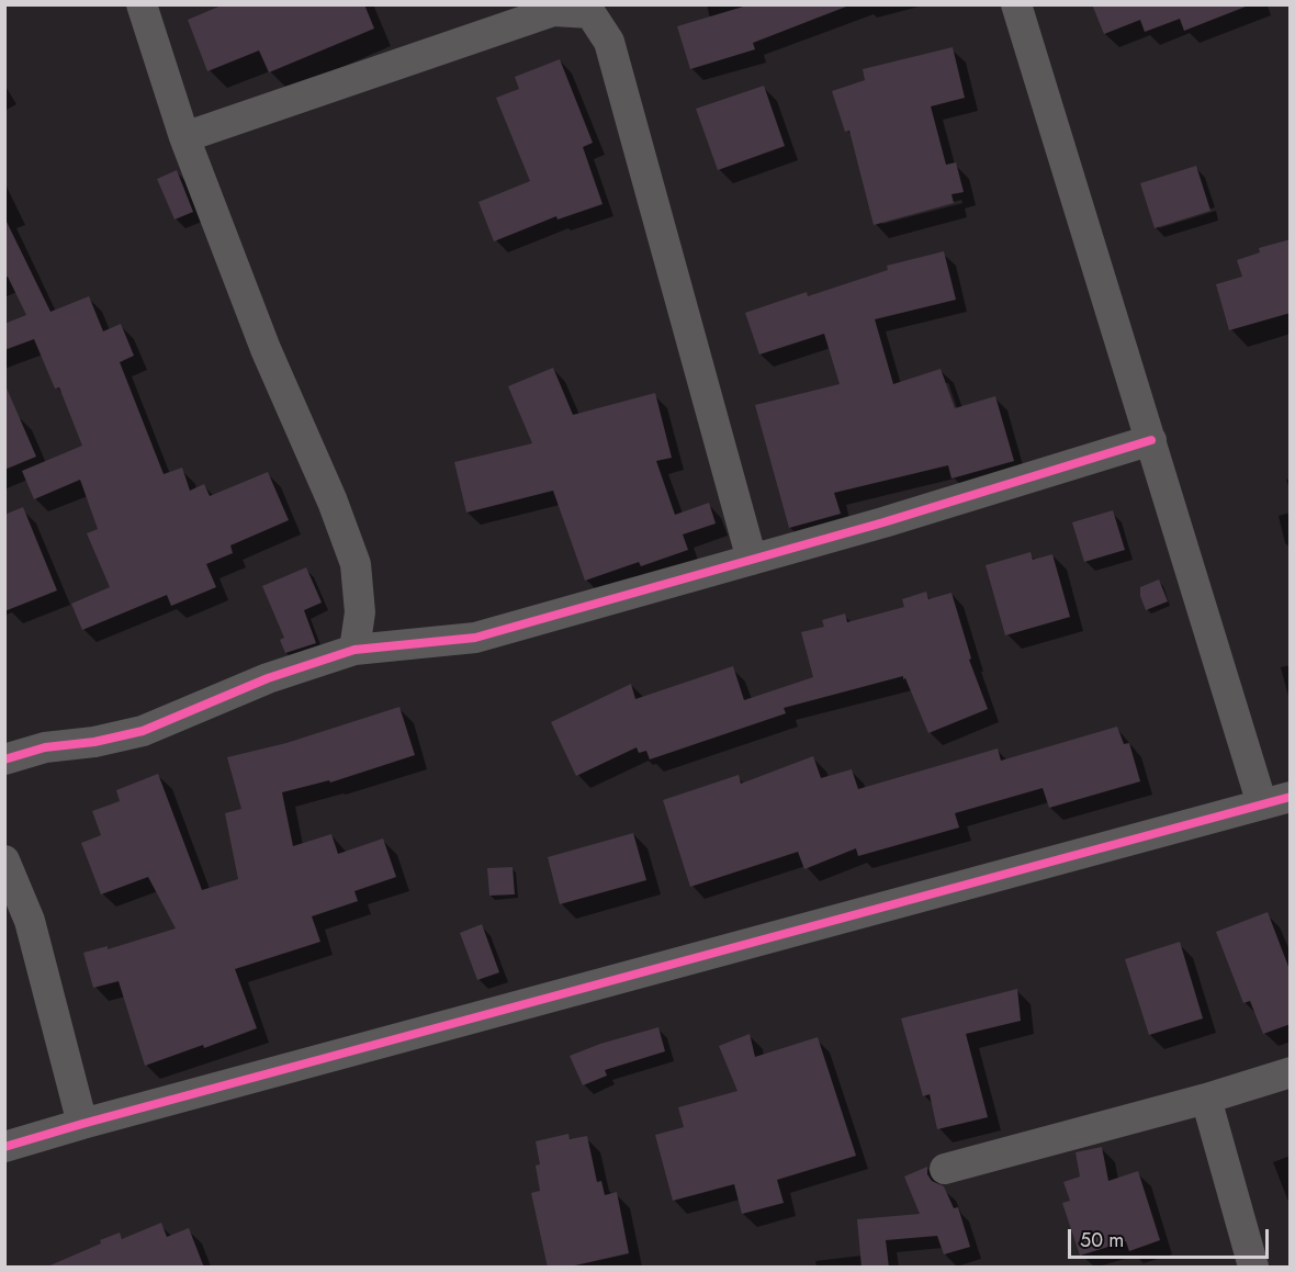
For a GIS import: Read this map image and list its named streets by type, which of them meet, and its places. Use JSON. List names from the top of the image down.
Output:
{
  "scale_bar": "50 m"
}
